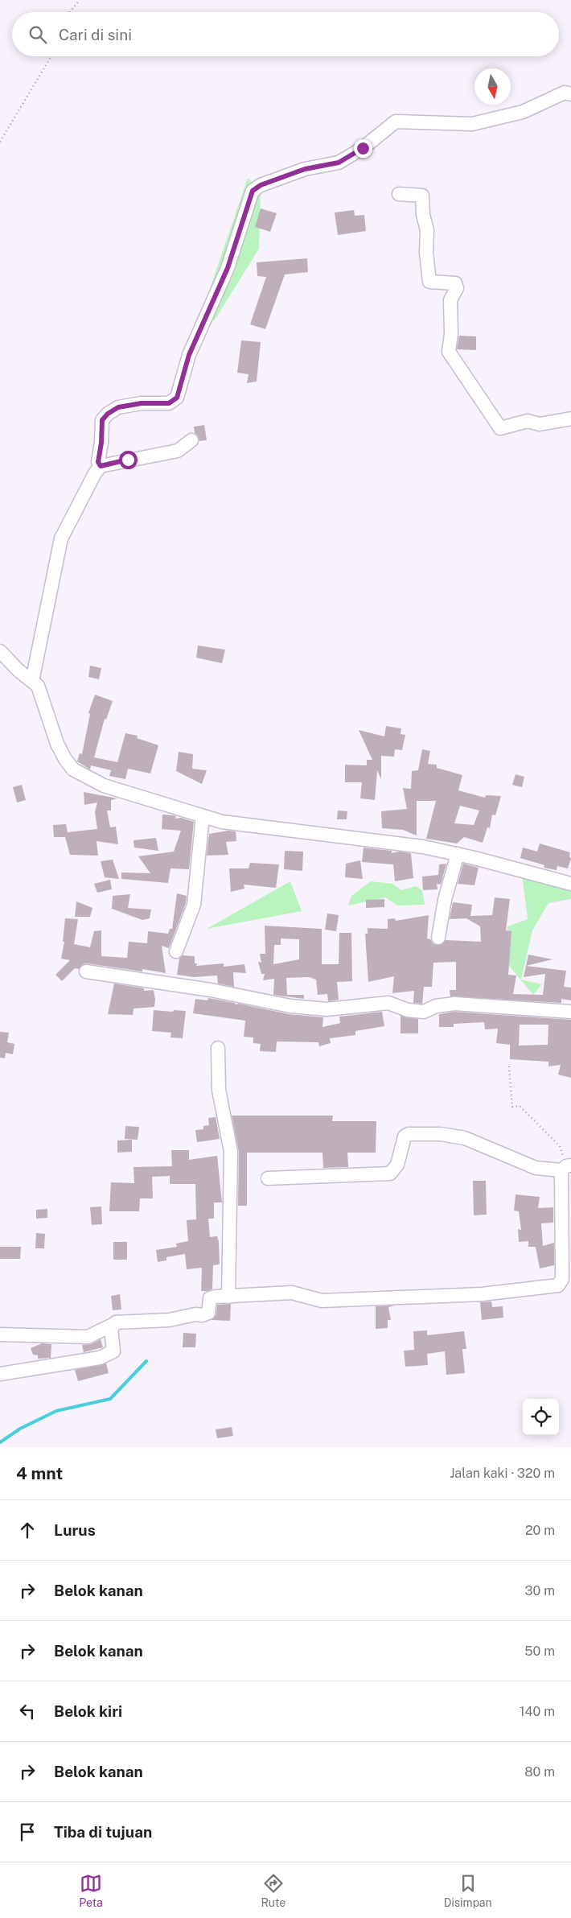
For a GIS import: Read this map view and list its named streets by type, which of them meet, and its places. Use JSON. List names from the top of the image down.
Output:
{
  "north": "bottom",
  "page": {
    "search": "Cari di sini",
    "heading": ["4 mnt", "Jalan kaki · 320 m"],
    "list": [
      ["Lurus", "20 m"],
      ["Belok kanan", "30 m"],
      ["Belok kanan", "50 m"],
      ["Belok kiri", "140 m"],
      ["Belok kanan", "80 m"],
      "Tiba di tujuan"
    ],
    "nav": ["Peta", "Rute", "Disimpan"]
  }
}
